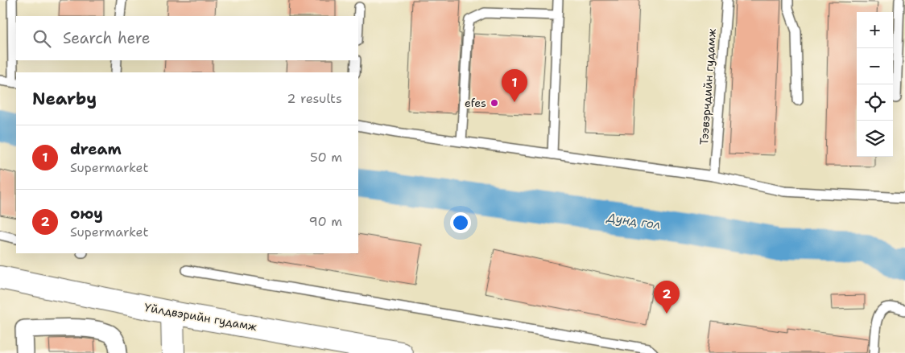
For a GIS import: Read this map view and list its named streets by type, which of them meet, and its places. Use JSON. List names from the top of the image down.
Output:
{
  "streets": {
    "main road": ["Yйлдвэрийн гудамж"],
    "lane": ["Тээвэрчдийн гудамж"]
  },
  "water": ["Дунд гол"],
  "places": ["efes"],
  "page": {
    "map_buttons": ["+", "−"],
    "search": "Search here",
    "pins": ["1", "2"],
    "heading": ["Nearby", "2 results"],
    "list": [
      {
        "mark": "1",
        "name": "dream",
        "note": "Supermarket",
        "value": "50 m"
      },
      {
        "mark": "2",
        "name": "оюу",
        "note": "Supermarket",
        "value": "90 m"
      }
    ]
  }
}
